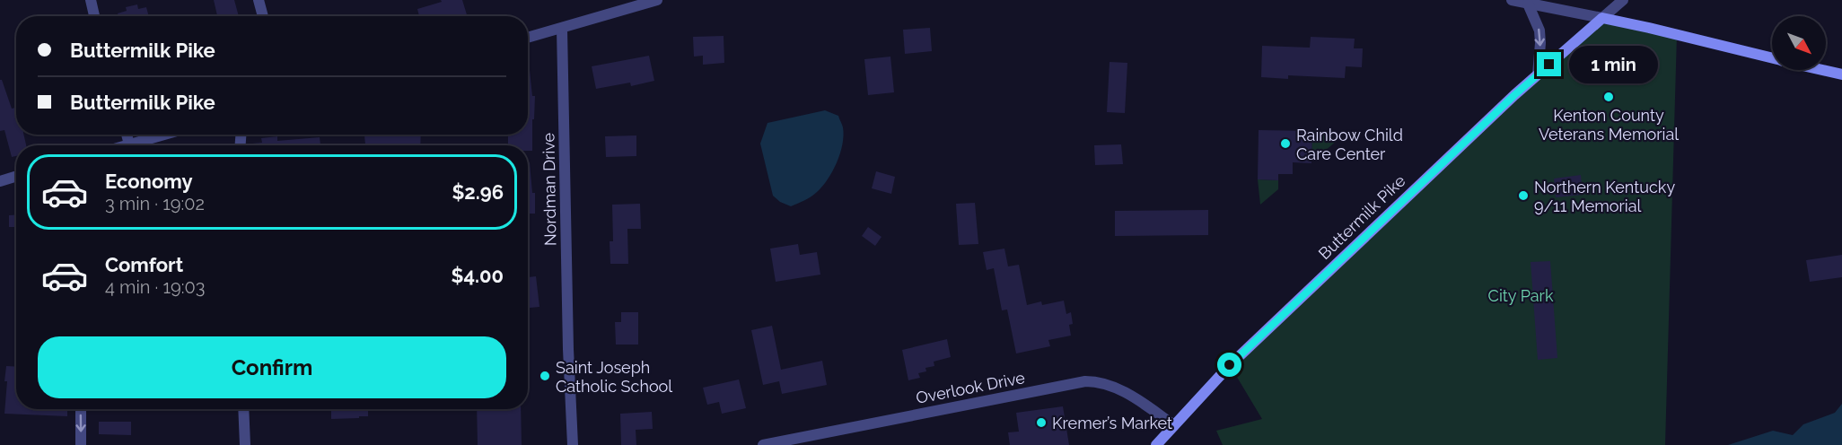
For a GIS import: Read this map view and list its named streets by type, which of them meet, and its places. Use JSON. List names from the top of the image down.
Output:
{
  "streets": {
    "main road": ["Buttermilk Pike"],
    "street": ["Nordman Drive", "Overlook Drive"]
  },
  "crossings": [
    ["Buttermilk Pike", "Overlook Drive"]
  ],
  "parks": ["City Park"],
  "places": [
    "Kenton County Veterans Memorial",
    "Rainbow Child Care Center",
    "Northern Kentucky 9/11 Memorial",
    "Saint Joseph Catholic School",
    "Kremer’s Market"
  ],
  "north": "bottom right",
  "page": {
    "banner": ["Buttermilk Pike", "Buttermilk Pike"],
    "bubble": "1 min",
    "list": [
      {
        "name": "Economy",
        "note": "3 min · 19:02",
        "value": "$2.96"
      },
      {
        "name": "Comfort",
        "note": "4 min · 19:03",
        "value": "$4.00"
      }
    ],
    "buttons": "Confirm"
  }
}
